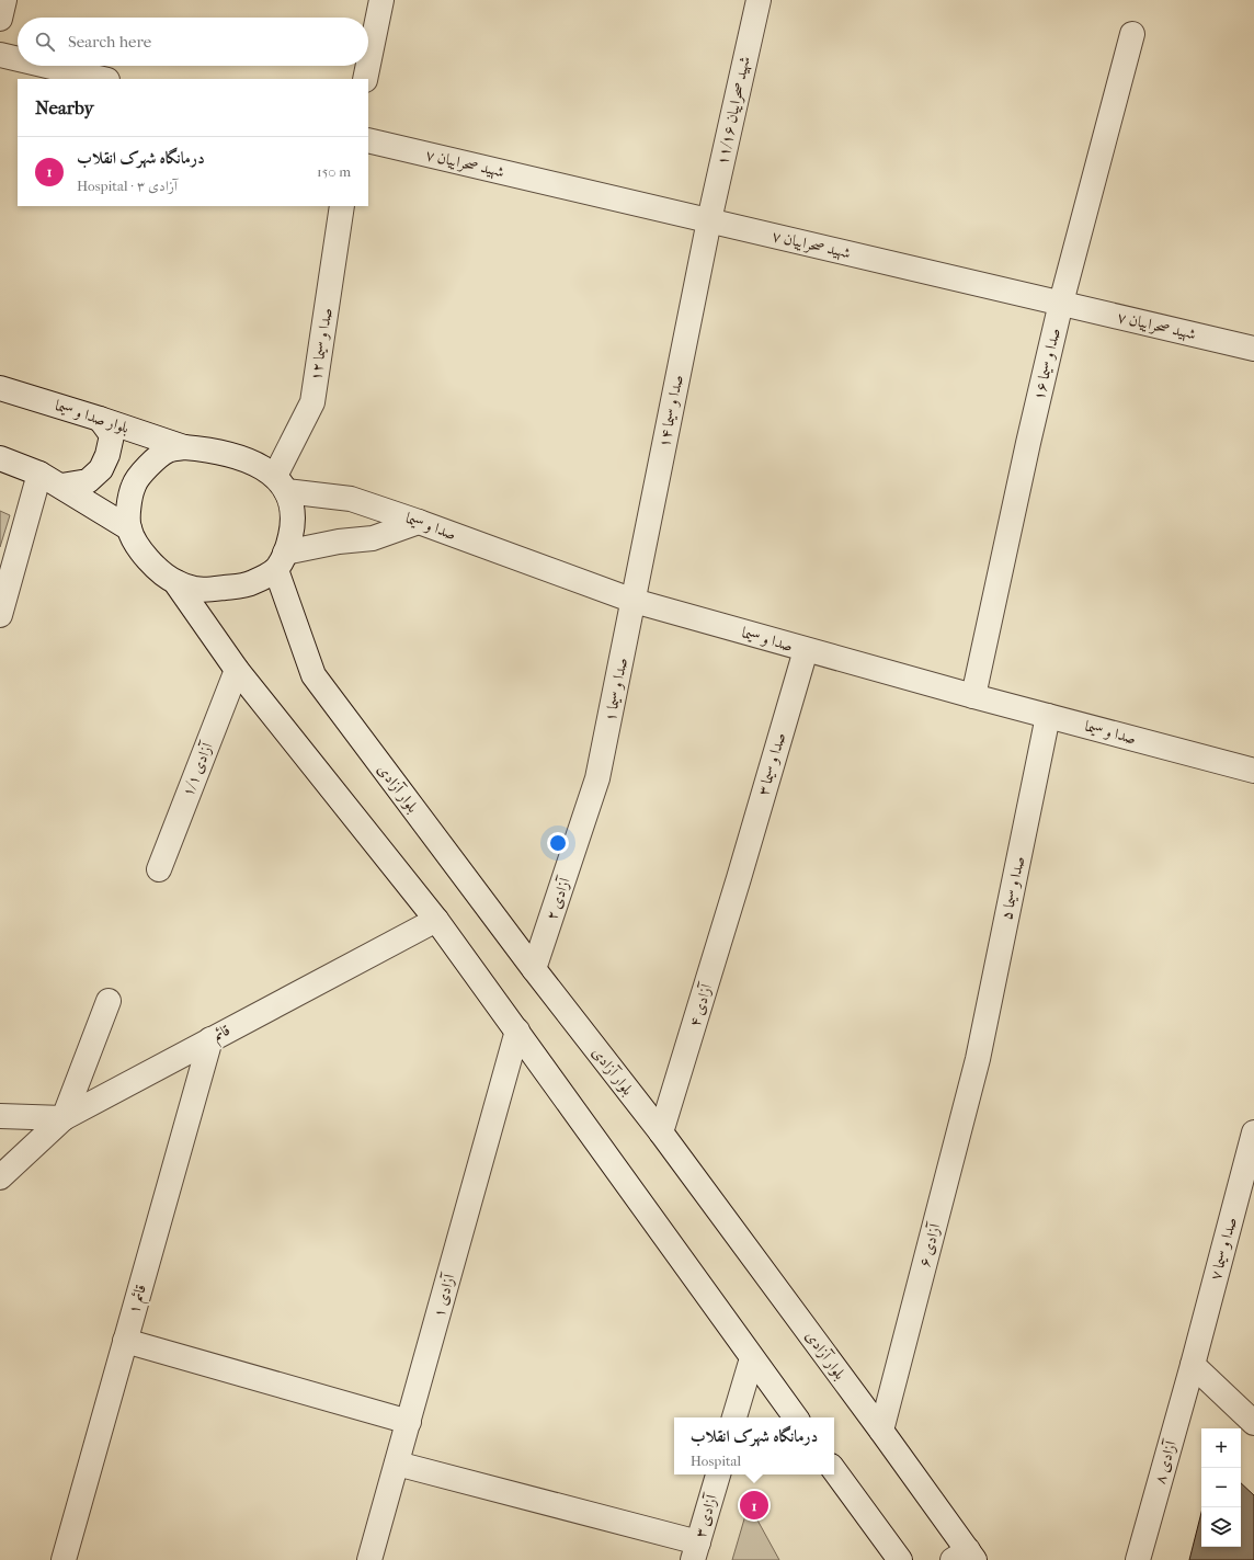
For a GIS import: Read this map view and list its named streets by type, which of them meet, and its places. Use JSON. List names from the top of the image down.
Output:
{
  "streets": {
    "street": [
      "شهید صحراییان ۱۱/۱۶",
      "شهید صحراییان ۷",
      "صدا و سیما ۱۲",
      "صدا و سیما ۱۶",
      "صدا و سیما ۱۴",
      "بلوار صدا و سیما",
      "صدا و سیما",
      "صدا و سیما ۱",
      "صدا و سیما ۳",
      "آزادی ۱/۱",
      "بلوار آزادی",
      "صدا و سیما ۵",
      "آزادی ۲",
      "آزادی ۴",
      "قائم",
      "آزادی ۶",
      "صدا و سیما ۷",
      "آزادی ۱",
      "قائم ۱",
      "آزادی ۸",
      "آزادی ۳"
    ]
  },
  "crossings": [
    ["شهید صحراییان ۱۱/۱۶", "شهید صحراییان ۷"],
    ["شهید صحراییان ۱۱/۱۶", "صدا و سیما ۱۴"],
    ["شهید صحراییان ۷", "صدا و سیما ۱۶"],
    ["شهید صحراییان ۷", "صدا و سیما ۱۴"],
    ["صدا و سیما ۱۲", "بلوار صدا و سیما"],
    ["صدا و سیما ۱۲", "صدا و سیما"],
    ["صدا و سیما ۱۲", "بلوار آزادی"],
    ["صدا و سیما ۱۶", "صدا و سیما"],
    ["صدا و سیما ۱۴", "صدا و سیما"],
    ["صدا و سیما ۱۴", "صدا و سیما ۱"],
    ["بلوار صدا و سیما", "صدا و سیما"],
    ["بلوار صدا و سیما", "بلوار آزادی"],
    ["صدا و سیما", "صدا و سیما ۱"],
    ["صدا و سیما", "صدا و سیما ۳"],
    ["صدا و سیما", "بلوار آزادی"],
    ["صدا و سیما", "صدا و سیما ۵"],
    ["صدا و سیما ۱", "آزادی ۲"],
    ["صدا و سیما ۳", "آزادی ۴"],
    ["بلوار آزادی", "آزادی ۲"],
    ["بلوار آزادی", "آزادی ۴"],
    ["بلوار آزادی", "آزادی ۶"],
    ["صدا و سیما ۵", "آزادی ۶"],
    ["قائم", "قائم ۱"],
    ["صدا و سیما ۷", "آزادی ۸"]
  ],
  "page": {
    "search": "Search here",
    "heading": "Nearby",
    "list": [
      {
        "mark": "1",
        "name": "درمانگاه شهرک انقلاب",
        "note": "Hospital · آزادی ۳",
        "value": "150 m"
      }
    ],
    "popup": ["درمانگاه شهرک انقلاب", "Hospital"],
    "map_buttons": ["+", "−"],
    "pins": "1"
  }
}
